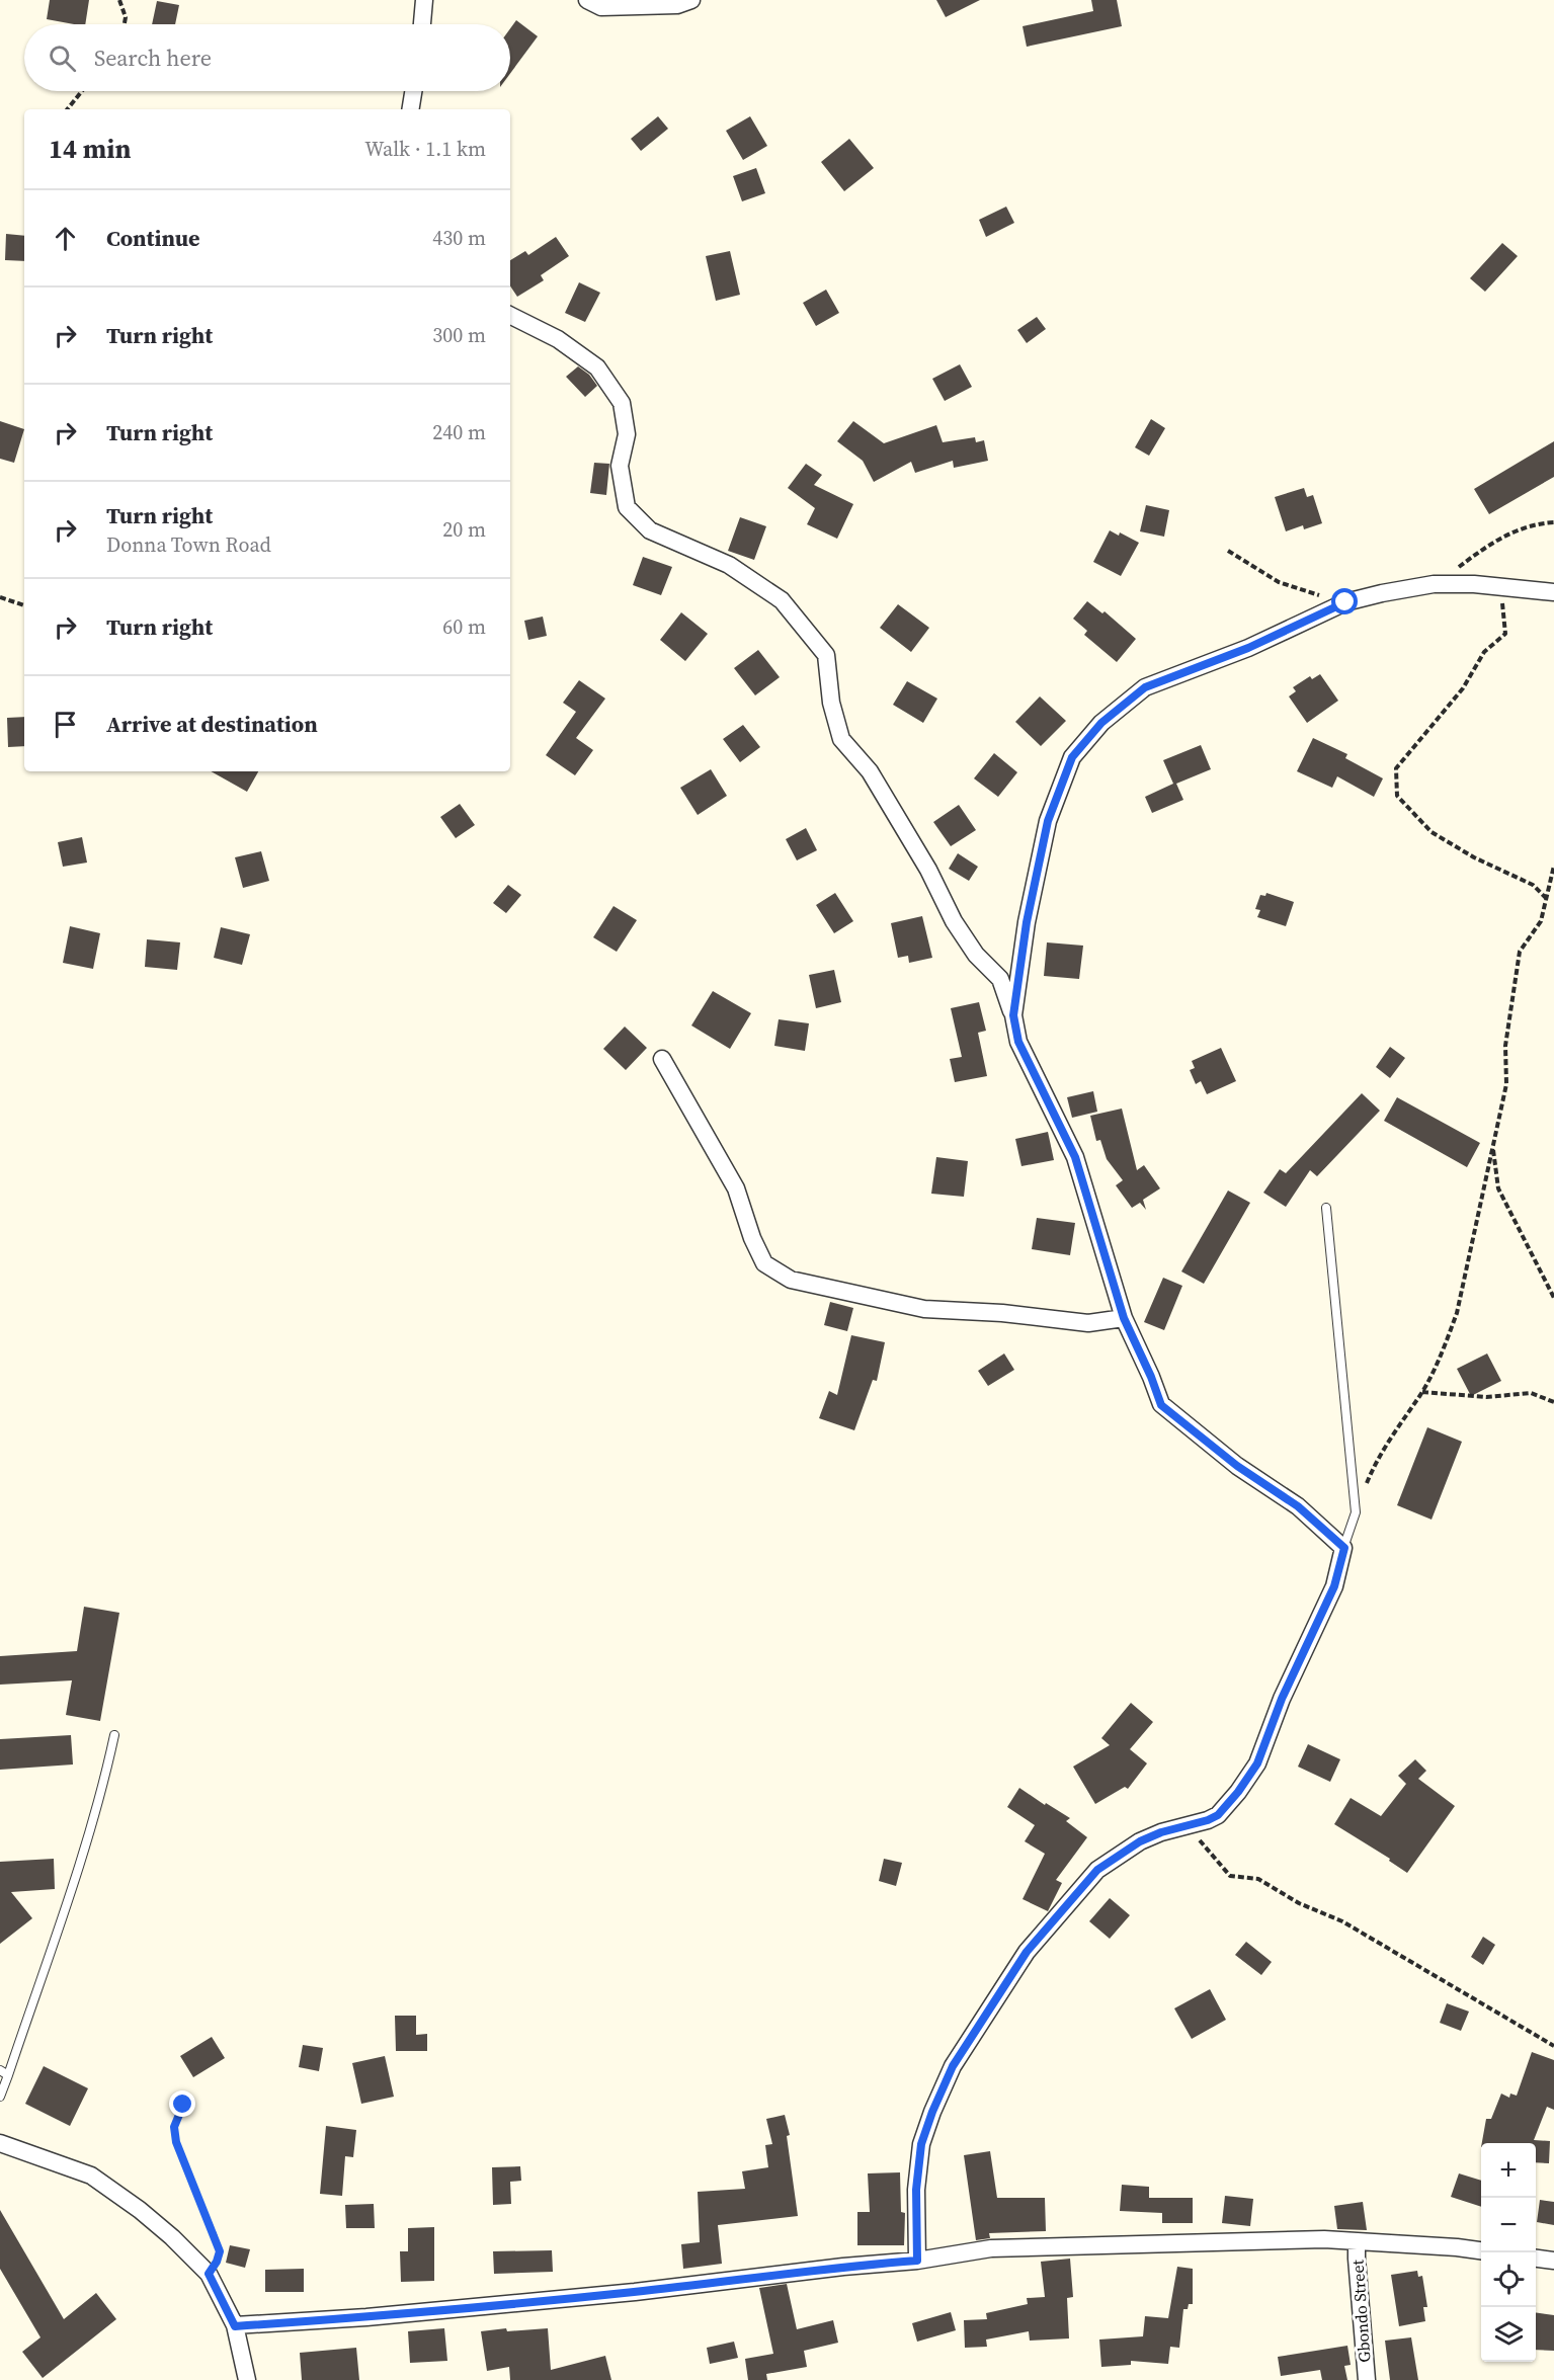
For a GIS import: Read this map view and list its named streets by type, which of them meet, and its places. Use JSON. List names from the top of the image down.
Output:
{
  "streets": {
    "street": ["Gbondo Street"]
  },
  "page": {
    "search": "Search here",
    "heading": ["14 min", "Walk · 1.1 km"],
    "list": [
      ["Continue", "430 m"],
      ["Turn right", "300 m"],
      ["Turn right", "240 m"],
      ["Turn right", "Donna Town Road", "20 m"],
      ["Turn right", "60 m"],
      "Arrive at destination"
    ],
    "map_buttons": ["+", "−"]
  }
}
